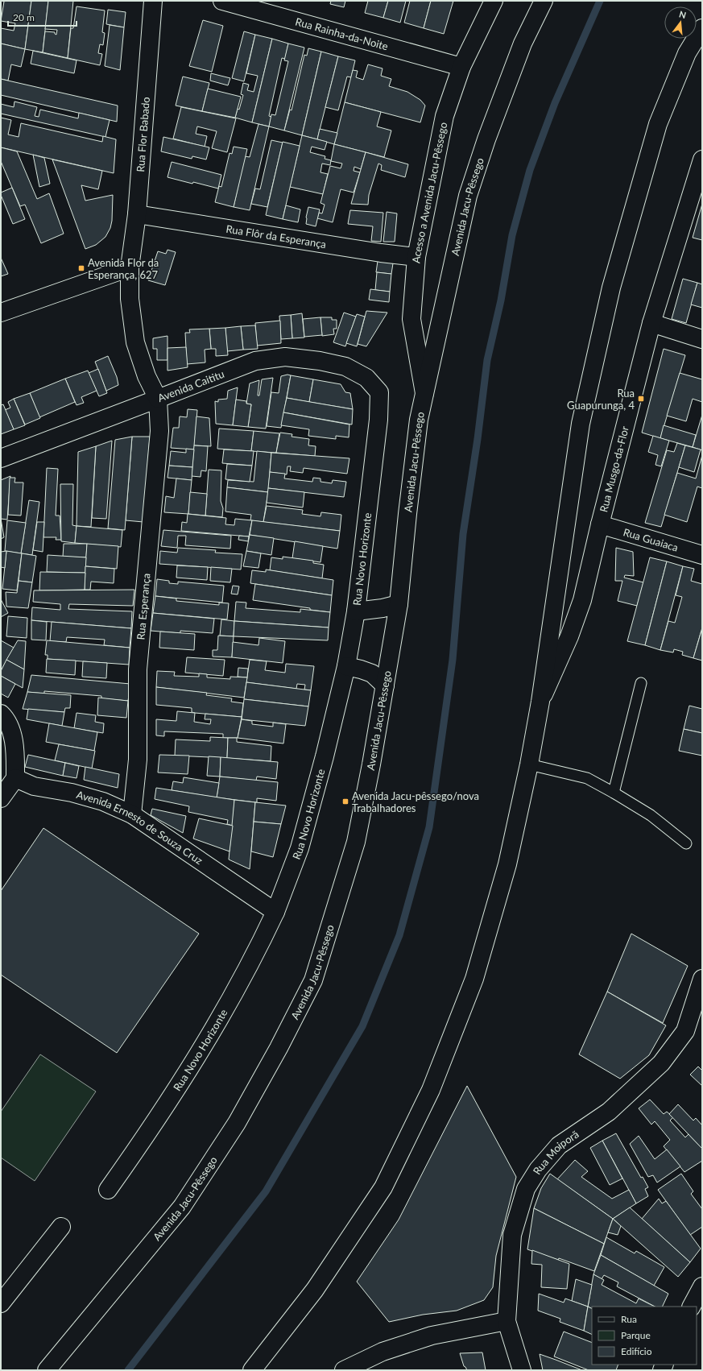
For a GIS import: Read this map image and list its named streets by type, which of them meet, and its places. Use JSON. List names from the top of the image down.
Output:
{
  "streets": {
    "main road": [
      "Rua Rainha-da-Noite",
      "Rua Flor Babado",
      "Acesso a Avenida Jacu-Pêssego",
      "Avenida Jacu-Pêssego",
      "Rua Flôr da Esperança",
      "Avenida Caititu",
      "Rua Musgo-da-Flor",
      "Rua Guaiaca",
      "Rua Novo Horizonte",
      "Rua Esperança",
      "Avenida Ernesto de Souza Cruz",
      "Rua Moiporã"
    ]
  },
  "crossings": [
    ["Rua Rainha-da-Noite", "Acesso a Avenida Jacu-Pêssego"],
    ["Rua Flor Babado", "Rua Flôr da Esperança"],
    ["Rua Flor Babado", "Avenida Caititu"],
    ["Rua Flor Babado", "Rua Esperança"],
    ["Acesso a Avenida Jacu-Pêssego", "Avenida Jacu-Pêssego"],
    ["Acesso a Avenida Jacu-Pêssego", "Rua Flôr da Esperança"],
    ["Avenida Caititu", "Rua Novo Horizonte"],
    ["Avenida Caititu", "Rua Esperança"],
    ["Rua Musgo-da-Flor", "Rua Guaiaca"],
    ["Rua Novo Horizonte", "Avenida Ernesto de Souza Cruz"],
    ["Rua Esperança", "Avenida Ernesto de Souza Cruz"]
  ],
  "places": {
    "transit": ["Avenida Flor da Esperança, 627", "Rua Guapurunga, 4", "Avenida Jacu-pêssego/nova Trabalhadores"]
  },
  "legend": ["Rua", "Parque", "Edifício"],
  "scale_bar": "20 m",
  "north": "top"
}
